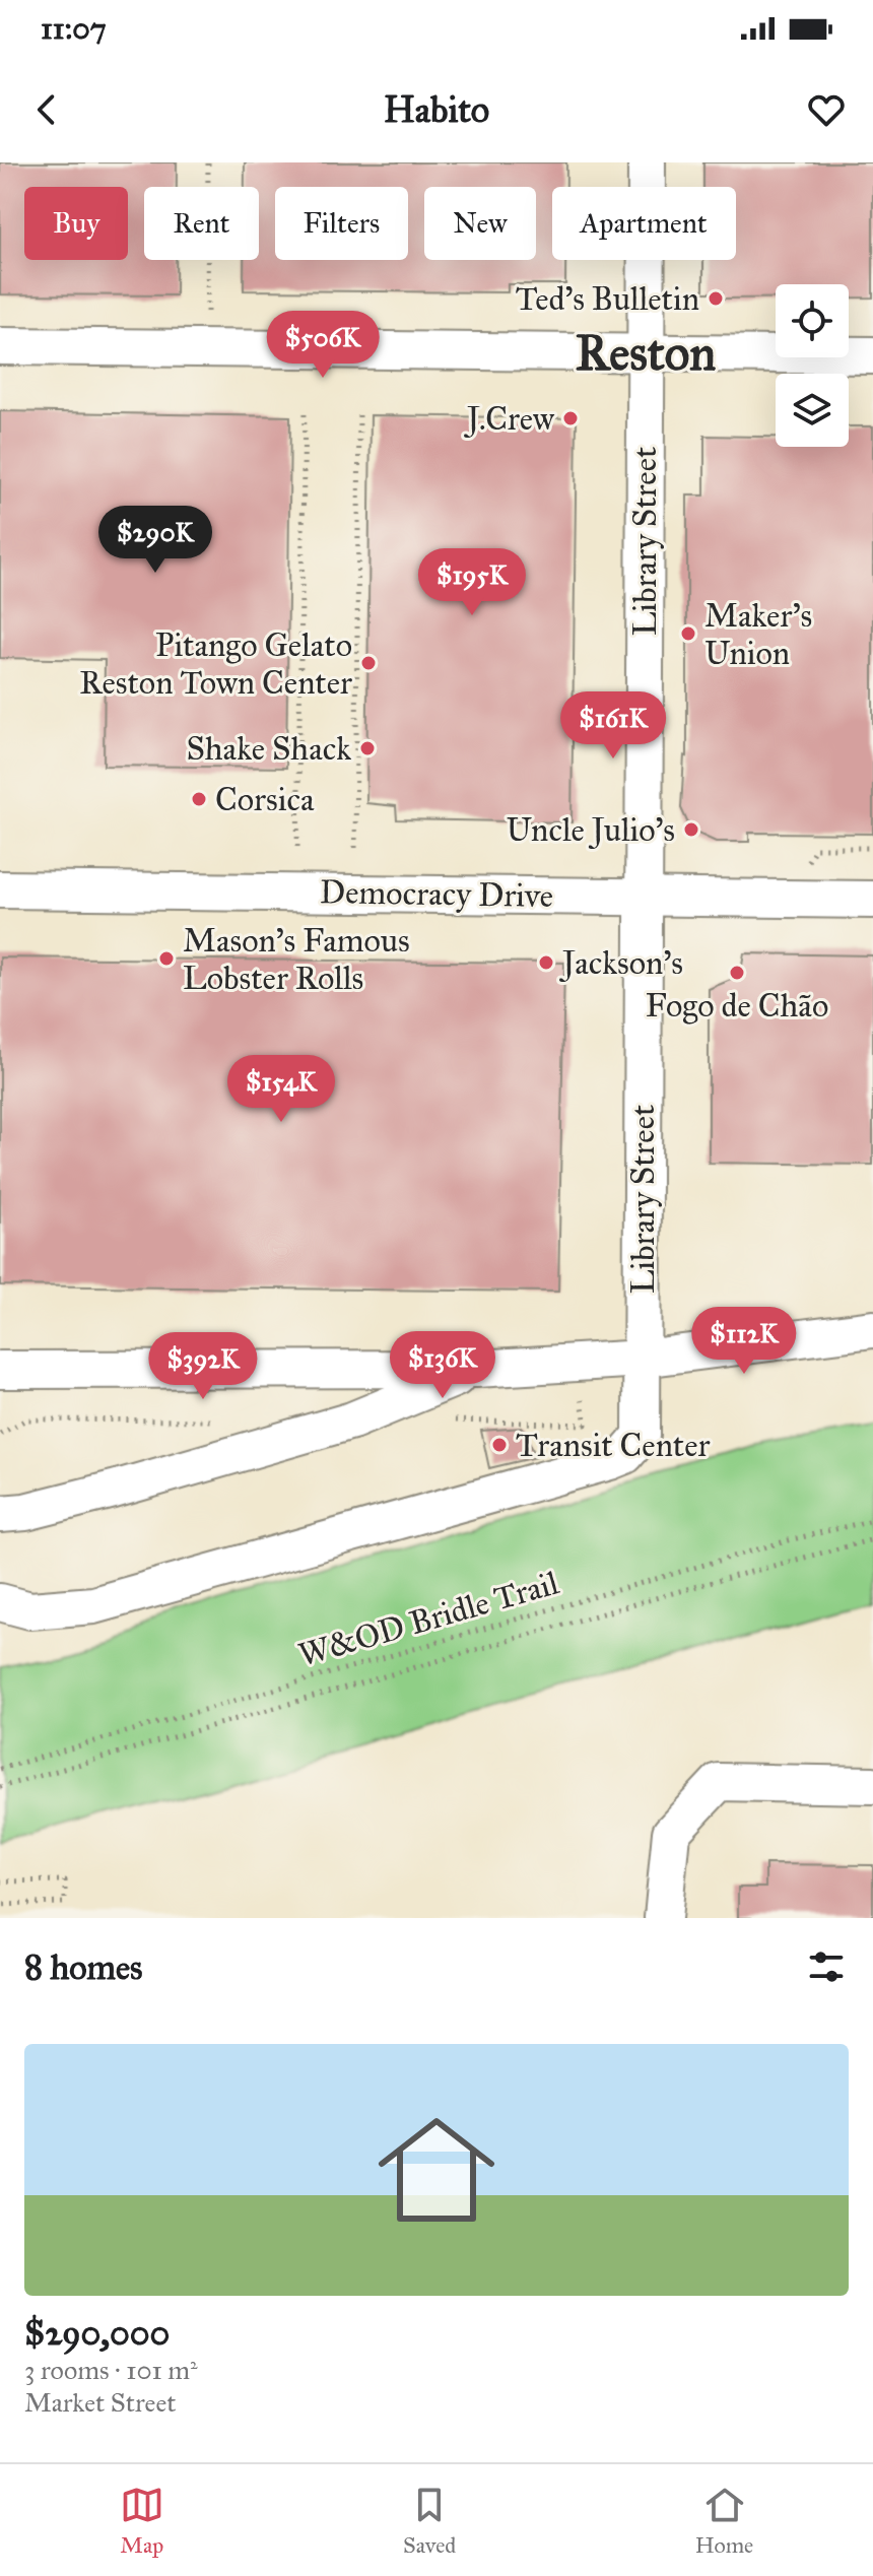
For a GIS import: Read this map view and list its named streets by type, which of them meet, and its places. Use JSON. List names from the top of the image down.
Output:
{
  "streets": {
    "street": ["Library Street", "Democracy Drive"],
    "path": ["W&OD Bridle Trail"]
  },
  "crossings": [
    ["Library Street", "Democracy Drive"]
  ],
  "districts": ["Reston"],
  "places": [
    "Ted's Bulletin",
    "J.Crew",
    "Maker's Union",
    "Pitango Gelato Reston Town Center",
    "Shake Shack",
    "Corsica",
    "Uncle Julio's",
    "Mason's Famous Lobster Rolls",
    "Jackson's",
    "Fogo de Chão",
    "Transit Center"
  ],
  "page": {
    "status": "11:07",
    "header": "Habito",
    "chip": [
      "Buy",
      "Rent",
      "Filters",
      "New",
      "Apartment"
    ],
    "price": [
      "$506K",
      "$290K",
      "$195K",
      "$161K",
      "$154K",
      "$112K",
      "$136K",
      "$392K"
    ],
    "heading": "8 homes",
    "list": [
      {
        "name": "$290,000",
        "note": "3 rooms · 101 m² · Market Street"
      }
    ],
    "tabs": ["Map", "Saved", "Home"]
  }
}
